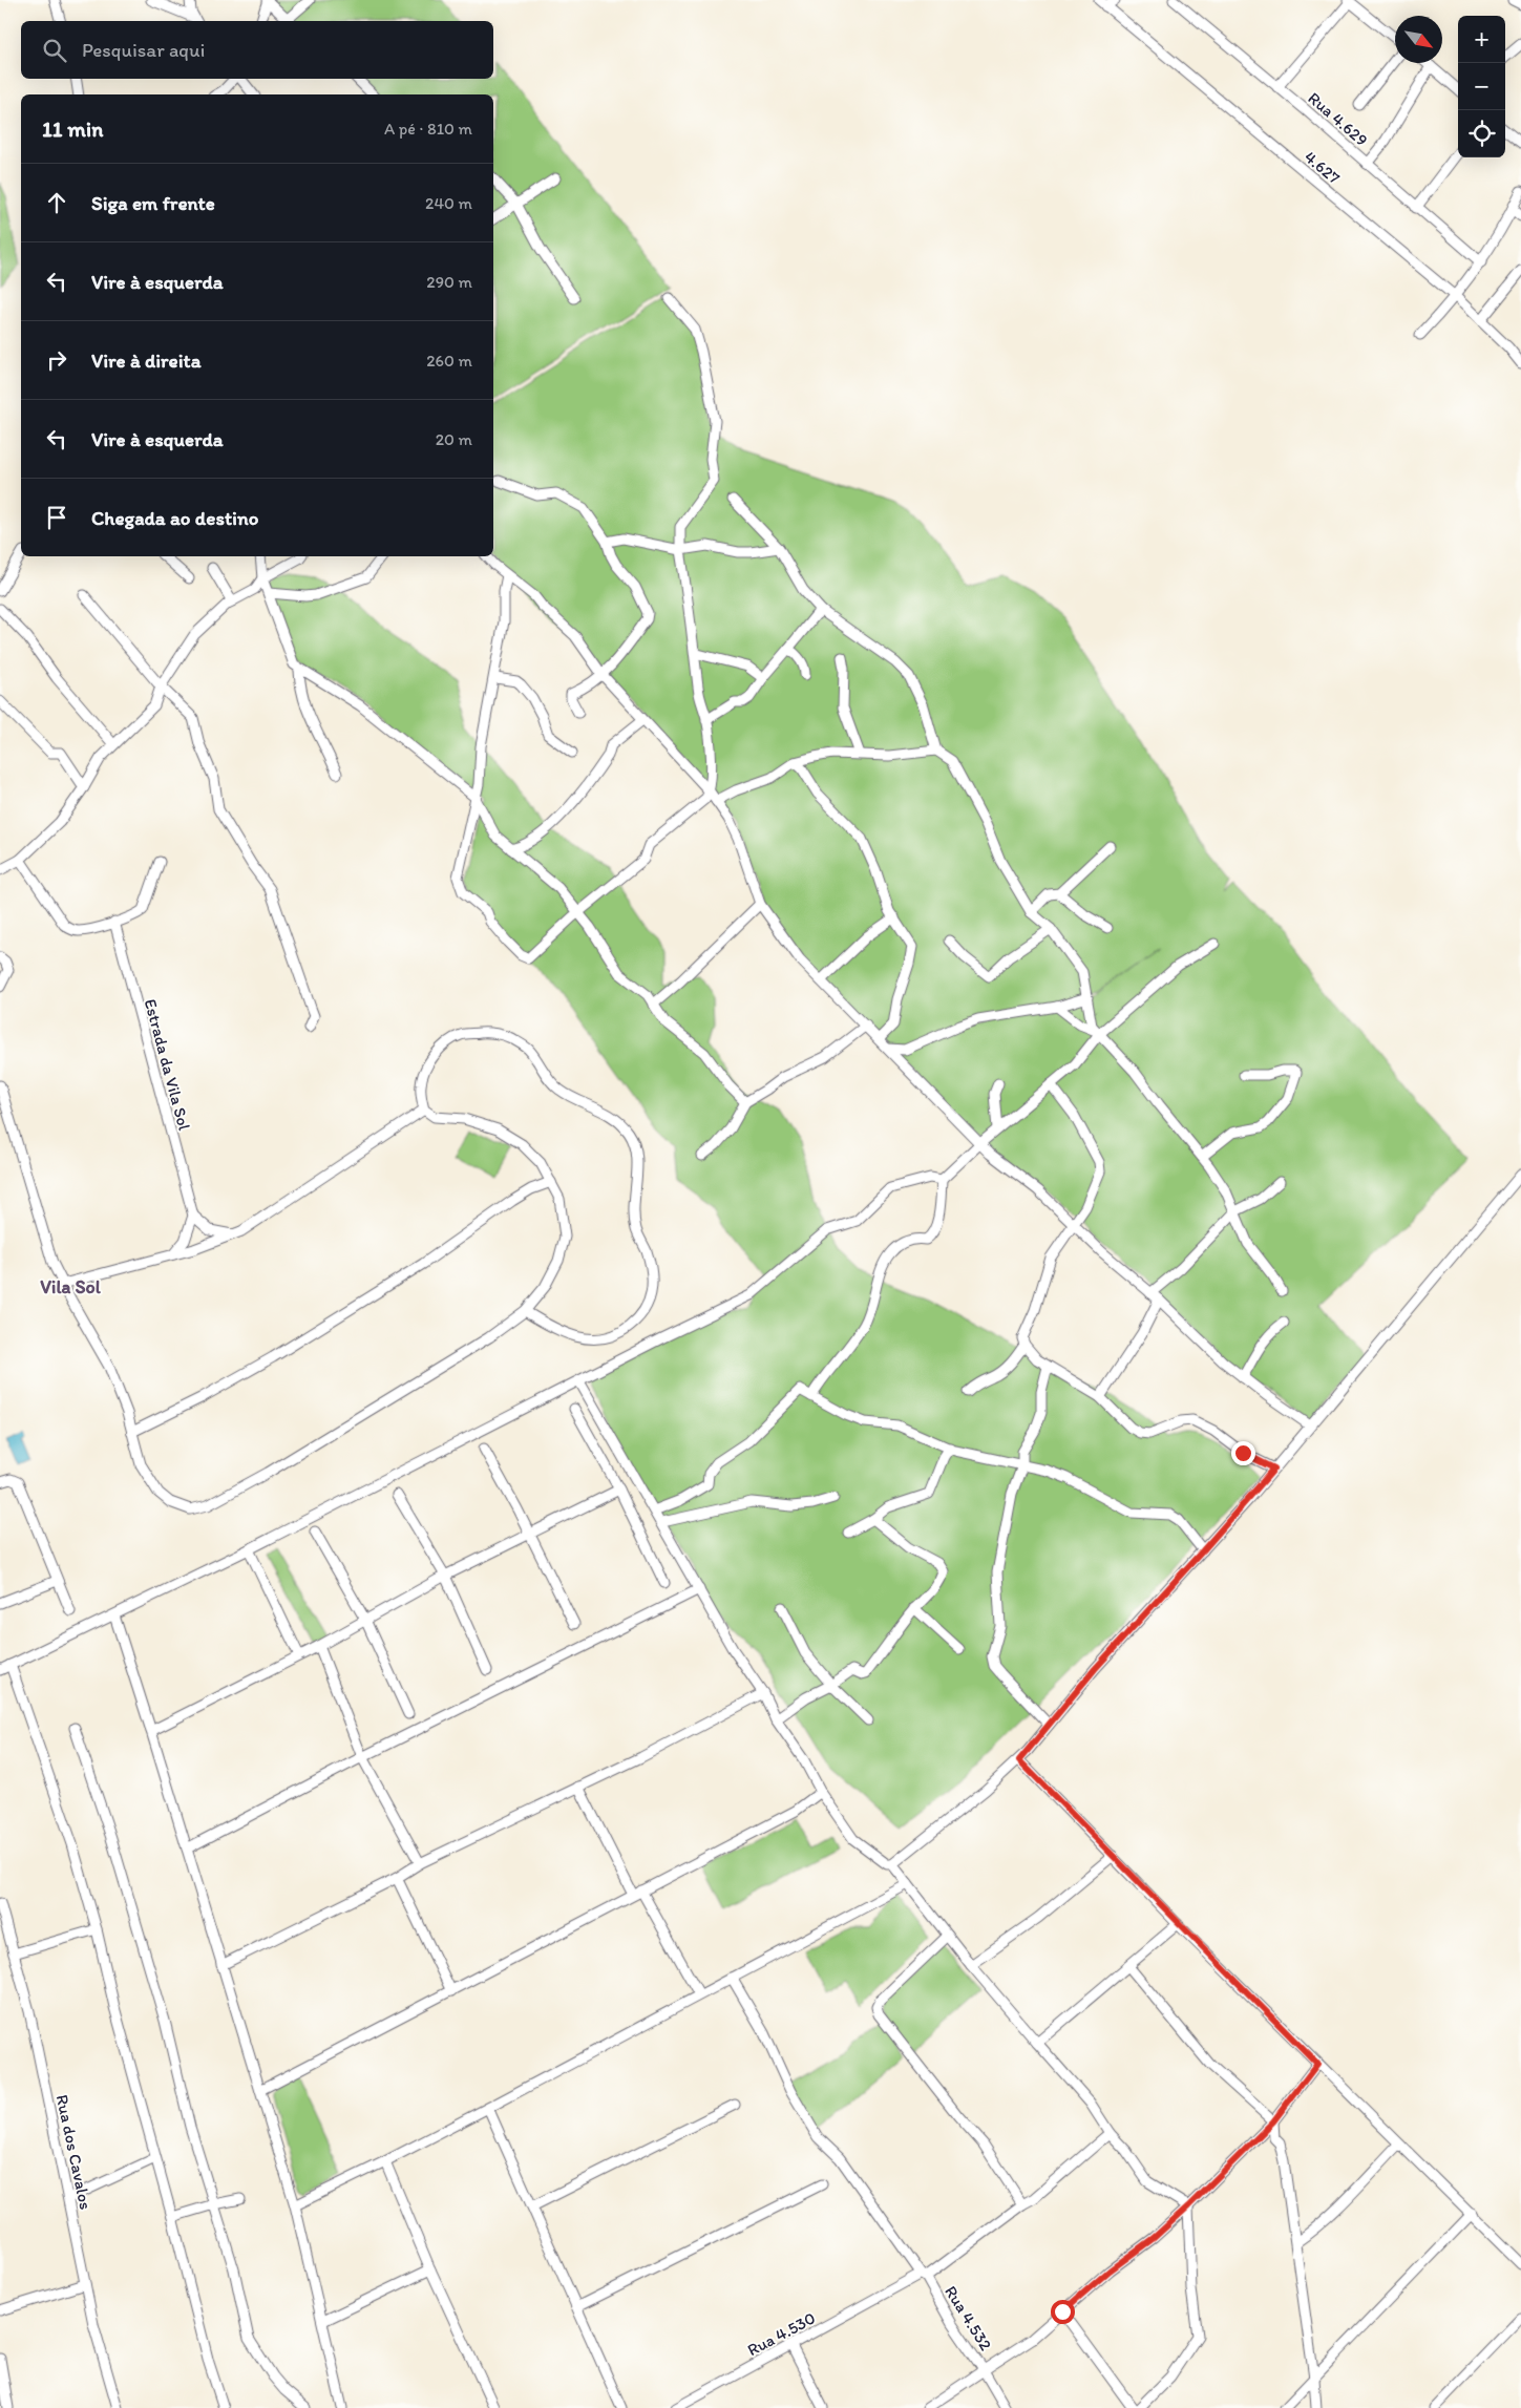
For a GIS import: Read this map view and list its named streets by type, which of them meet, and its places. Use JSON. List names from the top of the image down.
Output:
{
  "streets": {
    "street": [
      "Rua 4.629",
      "4.627",
      "Estrada da Vila Sol",
      "Rua dos Cavalos",
      "Rua 4.532",
      "Rua 4.530"
    ]
  },
  "crossings": [
    ["Rua 4.532", "Rua 4.530"]
  ],
  "districts": ["Vila Sol"],
  "north": "bottom right",
  "page": {
    "map_buttons": ["+", "−"],
    "search": "Pesquisar aqui",
    "heading": ["11 min", "A pé · 810 m"],
    "list": [
      ["Siga em frente", "240 m"],
      ["Vire à esquerda", "290 m"],
      ["Vire à direita", "260 m"],
      ["Vire à esquerda", "20 m"],
      "Chegada ao destino"
    ]
  }
}
